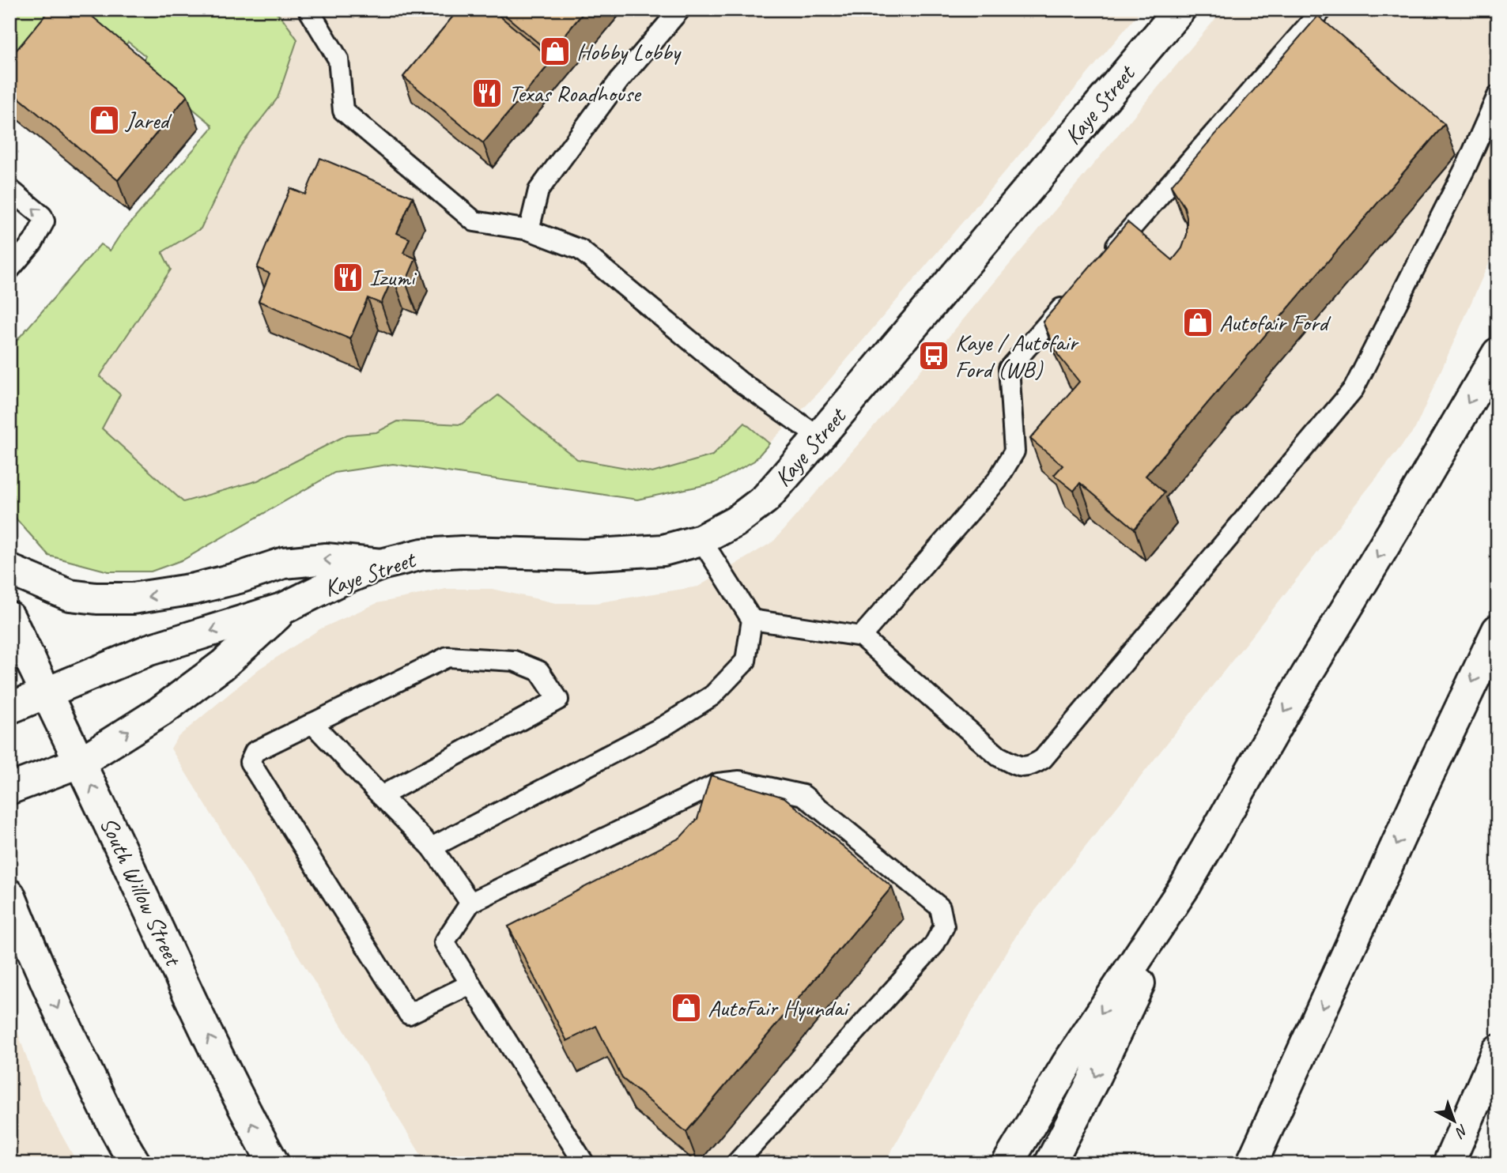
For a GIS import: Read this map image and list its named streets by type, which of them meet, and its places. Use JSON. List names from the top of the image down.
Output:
{
  "streets": {
    "main road": ["Kaye Street", "South Willow Street"]
  },
  "crossings": [
    ["Kaye Street", "South Willow Street"]
  ],
  "places": {
    "shop": [
      "Hobby Lobby",
      "Jared",
      "Autofair Ford",
      "AutoFair Hyundai"
    ],
    "restaurant": ["Texas Roadhouse", "Izumi"],
    "bus stop": ["Kaye / Autofair Ford (WB)"]
  },
  "north": "bottom right"
}
